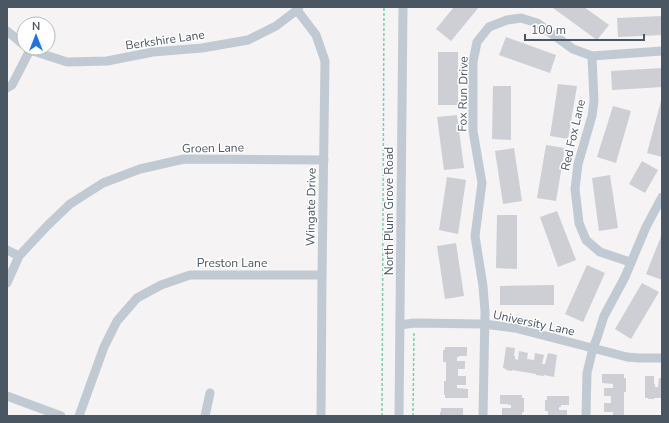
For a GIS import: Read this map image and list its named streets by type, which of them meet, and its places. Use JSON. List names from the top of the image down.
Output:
{
  "streets": {
    "street": [
      "Berkshire Lane",
      "Fox Run Drive",
      "Red Fox Lane",
      "Groen Lane",
      "Wingate Drive",
      "North Plum Grove Road",
      "Preston Lane",
      "University Lane"
    ]
  },
  "crossings": [
    ["Berkshire Lane", "Wingate Drive"],
    ["Fox Run Drive", "Red Fox Lane"],
    ["Fox Run Drive", "University Lane"],
    ["Groen Lane", "Wingate Drive"],
    ["Wingate Drive", "Preston Lane"],
    ["North Plum Grove Road", "University Lane"]
  ],
  "scale_bar": "100 m",
  "north": "top"
}
